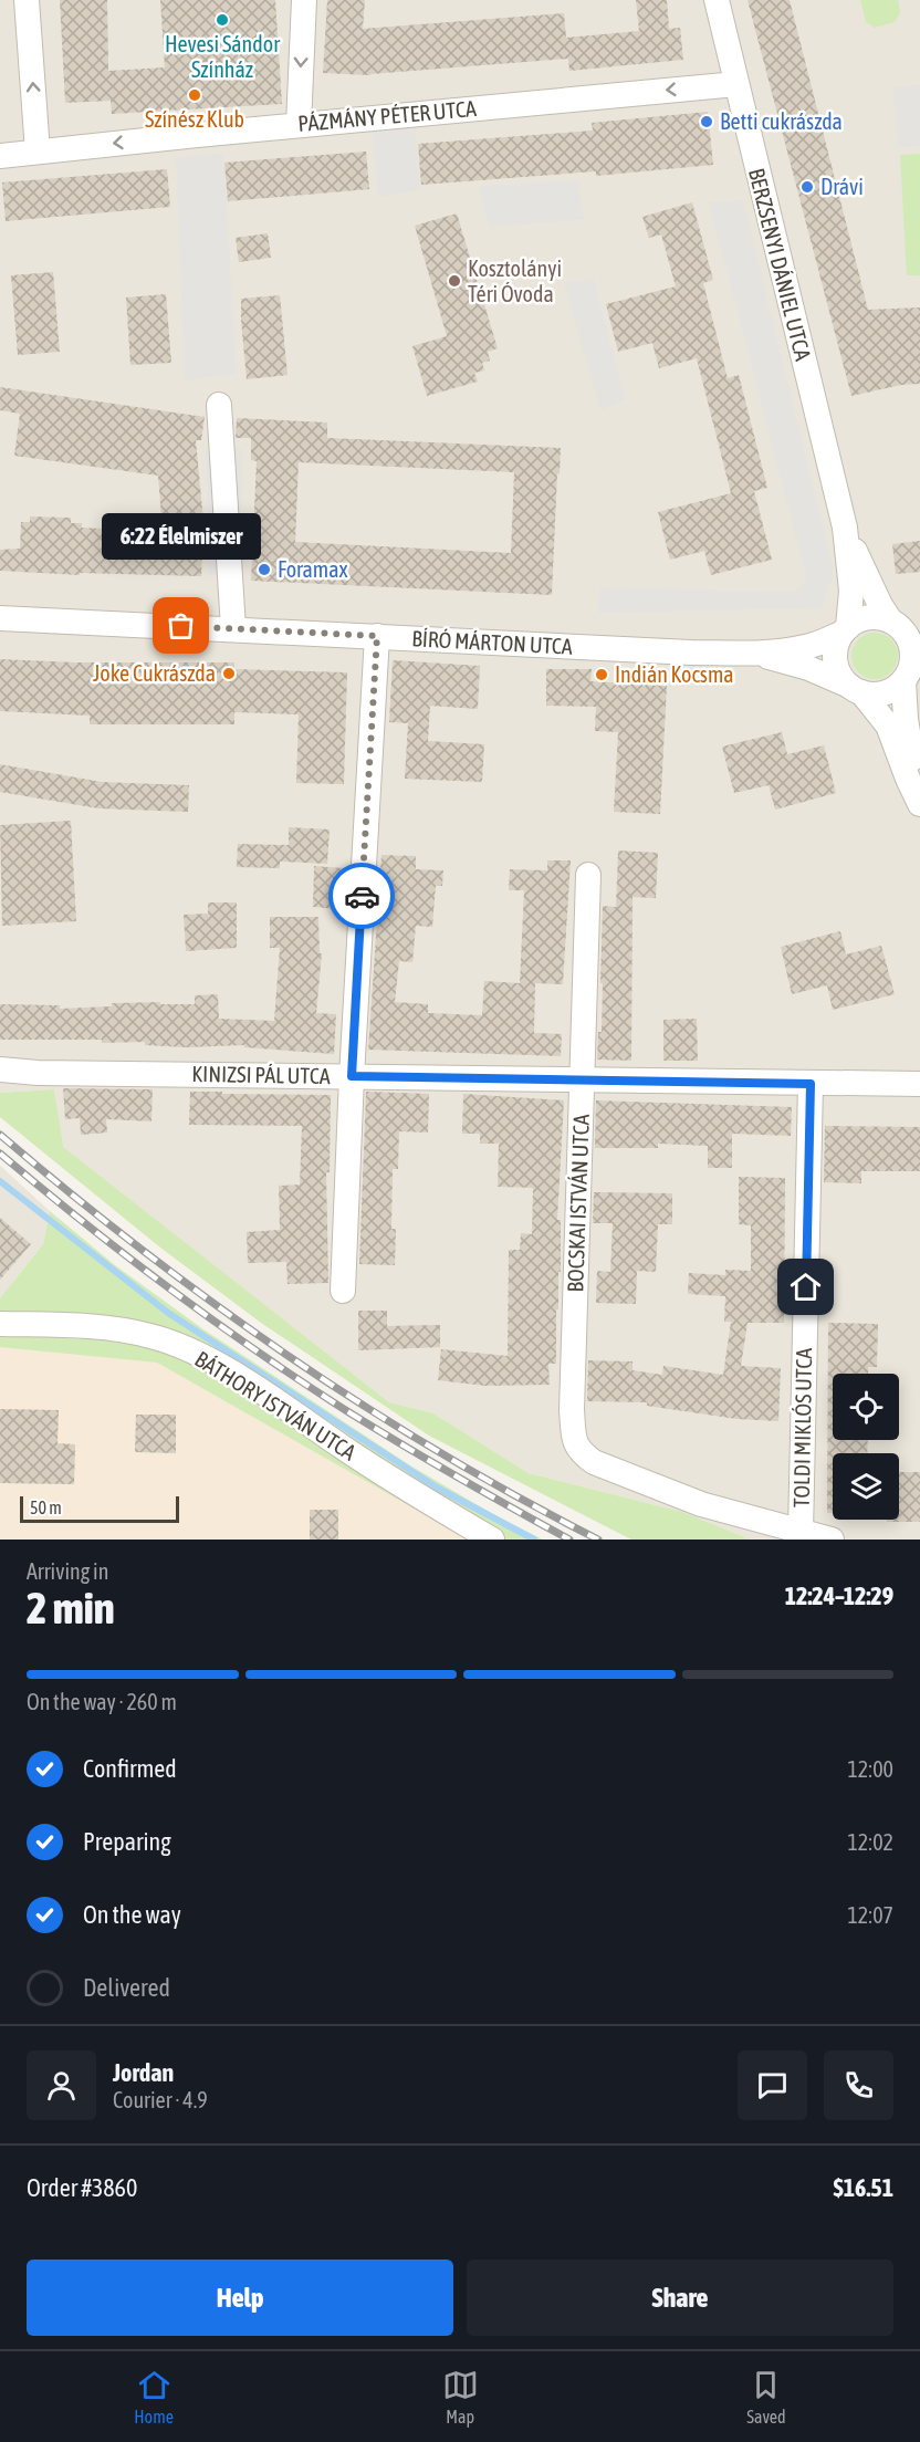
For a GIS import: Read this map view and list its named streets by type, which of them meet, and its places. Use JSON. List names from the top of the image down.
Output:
{
  "streets": {
    "street": [
      "PÁZMÁNY PÉTER UTCA",
      "BERZSENYI DÁNIEL UTCA",
      "BÍRÓ MÁRTON UTCA",
      "KINIZSI PÁL UTCA",
      "BOCSKAI ISTVÁN UTCA",
      "BÁTHORY ISTVÁN UTCA",
      "TOLDI MIKLÓS UTCA"
    ]
  },
  "crossings": [
    ["PÁZMÁNY PÉTER UTCA", "BERZSENYI DÁNIEL UTCA"],
    ["BERZSENYI DÁNIEL UTCA", "BÍRÓ MÁRTON UTCA"],
    ["KINIZSI PÁL UTCA", "BOCSKAI ISTVÁN UTCA"],
    ["KINIZSI PÁL UTCA", "TOLDI MIKLÓS UTCA"],
    ["BOCSKAI ISTVÁN UTCA", "TOLDI MIKLÓS UTCA"]
  ],
  "one_way": ["PÁZMÁNY PÉTER UTCA"],
  "places": [
    "Hevesi Sándor Színház",
    "Színész Klub",
    "Betti cukrászda",
    "Drávi",
    "Kosztolányi Téri Óvoda",
    "Foramax",
    "6:22 Élelmiszer",
    "Joke Cukrászda",
    "Indián Kocsma"
  ],
  "scale_bar": "50 m",
  "page": {
    "bubble": "6:22 Élelmiszer",
    "scale": "50 m",
    "heading": ["2 min", "Arriving in", "12:24–12:29"],
    "panel": [
      "Jordan",
      "Courier · 4.9",
      "Order #3860",
      "$16.51"
    ],
    "bar": "On the way · 260 m",
    "list": [
      ["Confirmed", "12:00"],
      ["Preparing", "12:02"],
      ["On the way", "12:07"],
      "Delivered"
    ],
    "buttons": ["Help", "Share"],
    "tabs": ["Home", "Map", "Saved"]
  }
}
